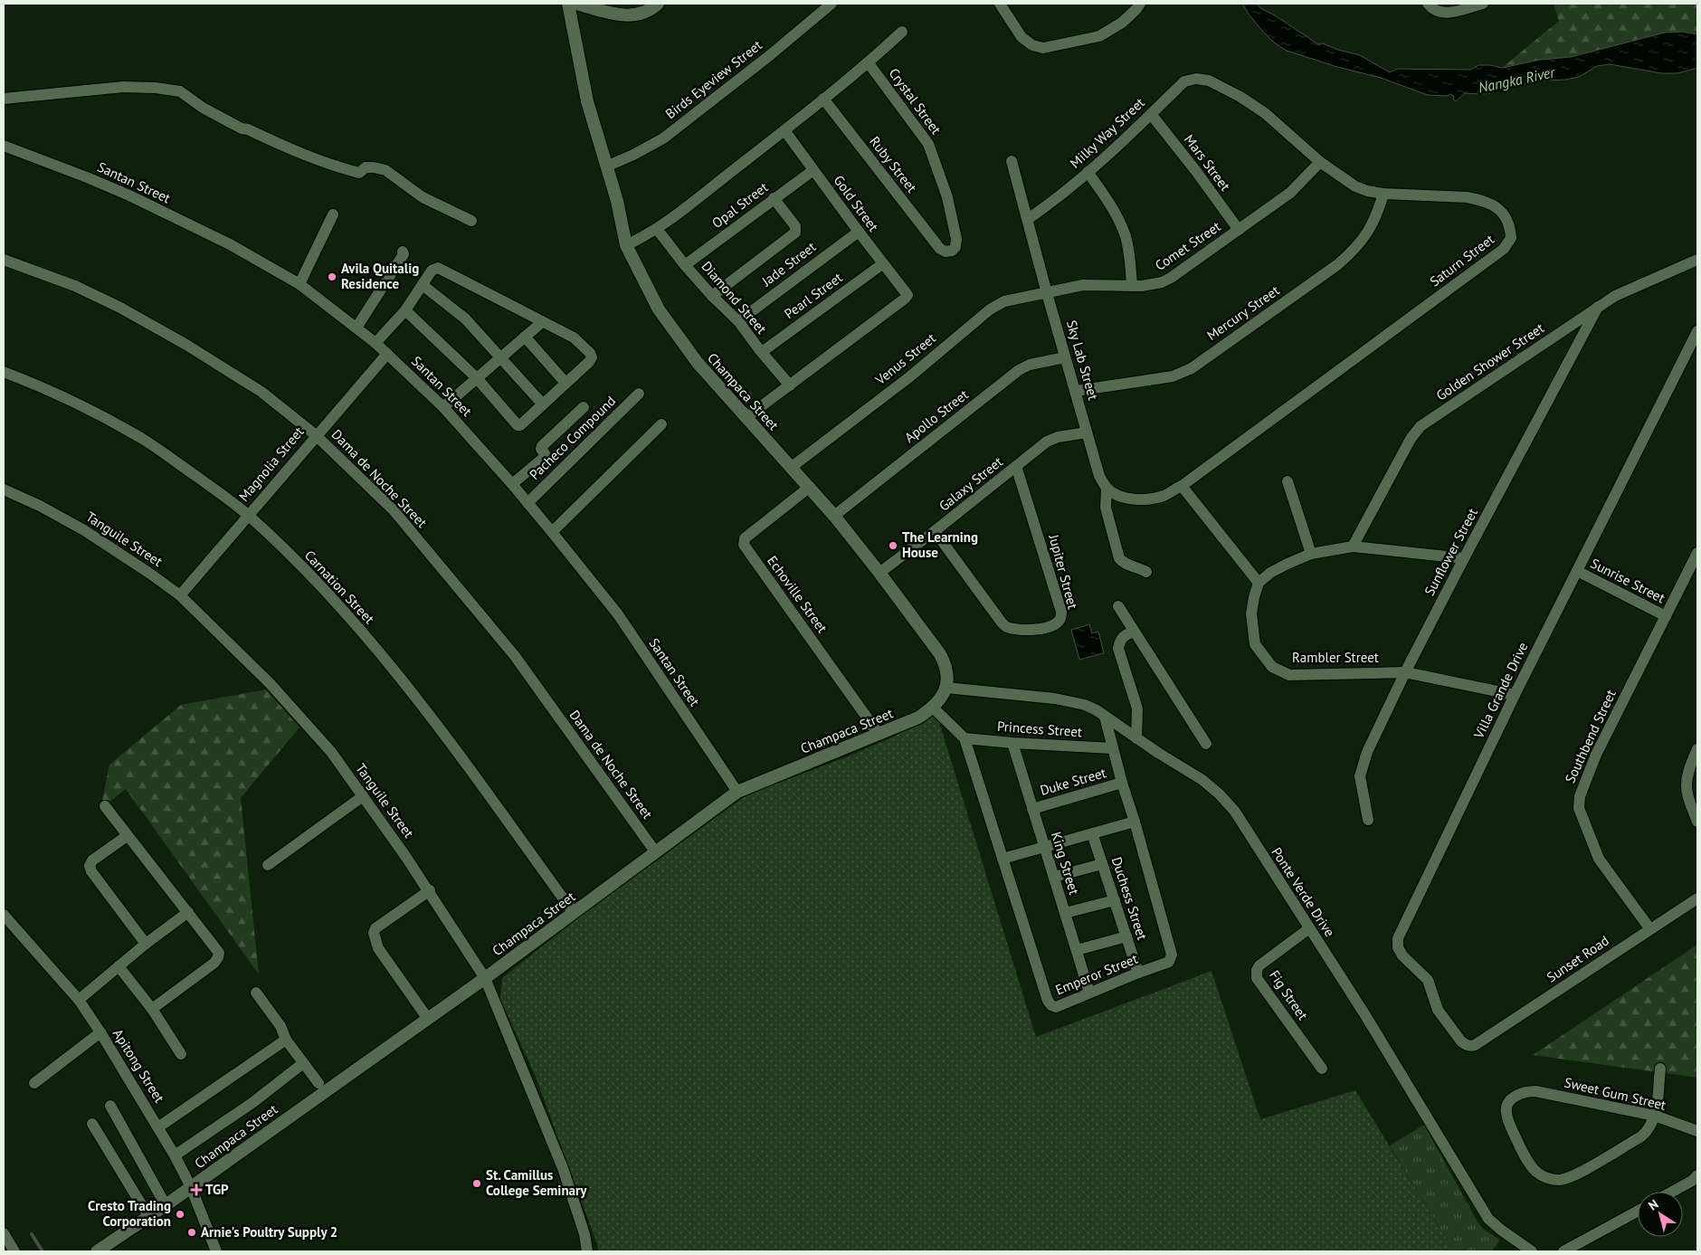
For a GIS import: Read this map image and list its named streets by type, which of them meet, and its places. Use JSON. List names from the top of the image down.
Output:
{
  "streets": {
    "street": [
      "Birds Eyeview Street",
      "Crystal Street",
      "Milky Way Street",
      "Mars Street",
      "Ruby Street",
      "Santan Street",
      "Gold Street",
      "Opal Street",
      "Comet Street",
      "Saturn Street",
      "Jade Street",
      "Pearl Street",
      "Diamond Street",
      "Mercury Street",
      "Venus Street",
      "Sky Lab Street",
      "Golden Shower Street",
      "Champaca Street",
      "Apollo Street",
      "Pacheco Compound",
      "Magnolia Street",
      "Dama de Noche Street",
      "Galaxy Street",
      "Tanguile Street",
      "Sunflower Street",
      "Jupiter Street",
      "Sunrise Street",
      "Carnation Street",
      "Echoville Street",
      "Rambler Street",
      "Villa Grande Drive",
      "Princess Street",
      "Southbend Street",
      "Duke Street",
      "King Street",
      "Ponte Verde Drive",
      "Duchess Street",
      "Sunset Road",
      "Emperor Street",
      "Fig Street",
      "Apitong Street",
      "Sweet Gum Street"
    ]
  },
  "crossings": [
    ["Birds Eyeview Street", "Champaca Street"],
    ["Crystal Street", "Ruby Street"],
    ["Milky Way Street", "Mars Street"],
    ["Milky Way Street", "Saturn Street"],
    ["Milky Way Street", "Sky Lab Street"],
    ["Mars Street", "Comet Street"],
    ["Santan Street", "Champaca Street"],
    ["Santan Street", "Pacheco Compound"],
    ["Santan Street", "Magnolia Street"],
    ["Gold Street", "Opal Street"],
    ["Gold Street", "Jade Street"],
    ["Gold Street", "Pearl Street"],
    ["Gold Street", "Diamond Street"],
    ["Opal Street", "Diamond Street"],
    ["Comet Street", "Saturn Street"],
    ["Comet Street", "Venus Street"],
    ["Comet Street", "Sky Lab Street"],
    ["Saturn Street", "Mercury Street"],
    ["Jade Street", "Diamond Street"],
    ["Pearl Street", "Diamond Street"],
    ["Mercury Street", "Sky Lab Street"],
    ["Venus Street", "Sky Lab Street"],
    ["Venus Street", "Champaca Street"],
    ["Sky Lab Street", "Apollo Street"],
    ["Sky Lab Street", "Galaxy Street"],
    ["Golden Shower Street", "Sunflower Street"],
    ["Champaca Street", "Apollo Street"],
    ["Champaca Street", "Dama de Noche Street"],
    ["Champaca Street", "Galaxy Street"],
    ["Champaca Street", "Tanguile Street"],
    ["Champaca Street", "Carnation Street"],
    ["Champaca Street", "Echoville Street"],
    ["Champaca Street", "Ponte Verde Drive"],
    ["Champaca Street", "Emperor Street"],
    ["Champaca Street", "Apitong Street"],
    ["Magnolia Street", "Dama de Noche Street"],
    ["Magnolia Street", "Tanguile Street"],
    ["Magnolia Street", "Carnation Street"],
    ["Galaxy Street", "Jupiter Street"],
    ["Sunflower Street", "Rambler Street"],
    ["Sunrise Street", "Villa Grande Drive"],
    ["Sunrise Street", "Southbend Street"],
    ["Rambler Street", "Villa Grande Drive"],
    ["Villa Grande Drive", "Sunset Road"],
    ["Princess Street", "King Street"],
    ["Princess Street", "Emperor Street"],
    ["Southbend Street", "Sunset Road"],
    ["Duke Street", "King Street"],
    ["Duke Street", "Emperor Street"],
    ["King Street", "Emperor Street"],
    ["Ponte Verde Drive", "Emperor Street"],
    ["Ponte Verde Drive", "Fig Street"],
    ["Duchess Street", "Emperor Street"]
  ],
  "water": ["Nangka River"],
  "places": {
    "other": [
      "Avila Quitalig Residence",
      "The Learning House",
      "St. Camillus College Seminary",
      "Cresto Trading Corporation",
      "Arnie's Poultry Supply 2"
    ],
    "health": ["TGP"]
  },
  "north": "top left"
}
